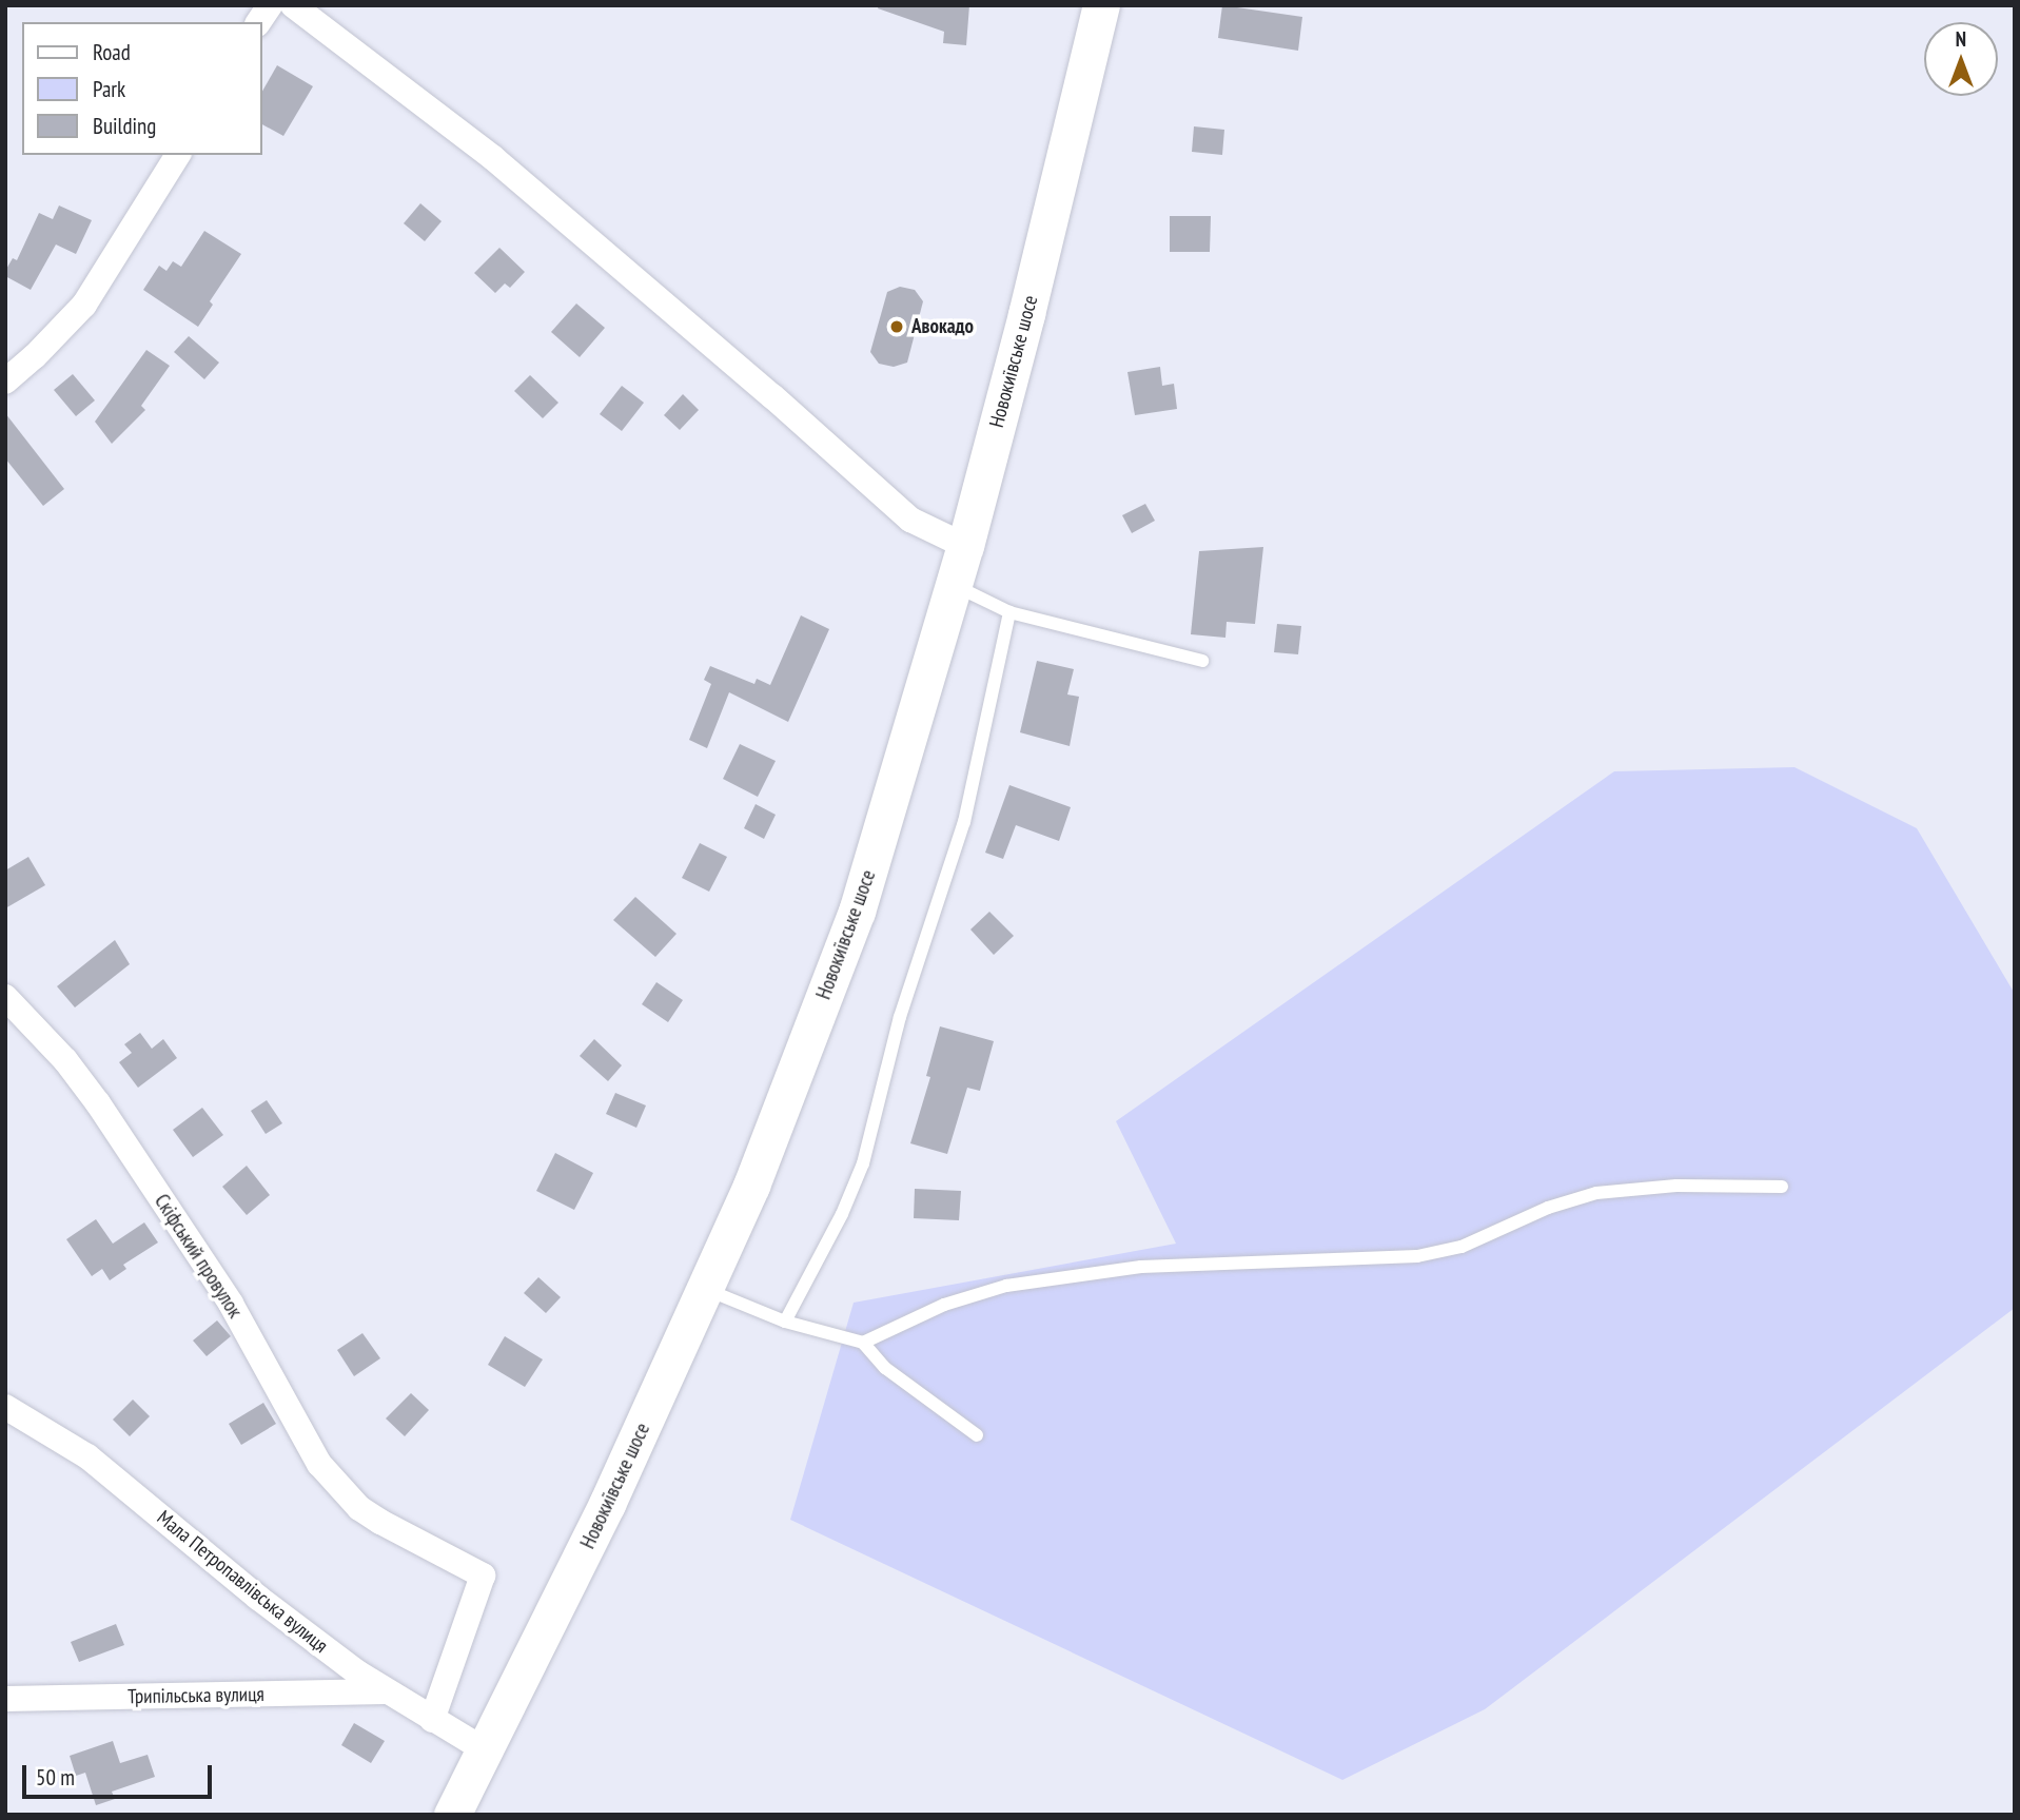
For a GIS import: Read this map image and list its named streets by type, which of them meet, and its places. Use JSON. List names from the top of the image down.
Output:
{
  "streets": {
    "main road": ["Новокиївське шосе"],
    "street": ["Скіфський провулок", "Мала Петропавлівська вулиця", "Трипільська вулиця"]
  },
  "crossings": [
    ["Новокиївське шосе", "Мала Петропавлівська вулиця"],
    ["Скіфський провулок", "Мала Петропавлівська вулиця"],
    ["Мала Петропавлівська вулиця", "Трипільська вулиця"]
  ],
  "places": ["Авокадо"],
  "legend": ["Road", "Park", "Building"],
  "scale_bar": "50 m",
  "north": "top"
}
